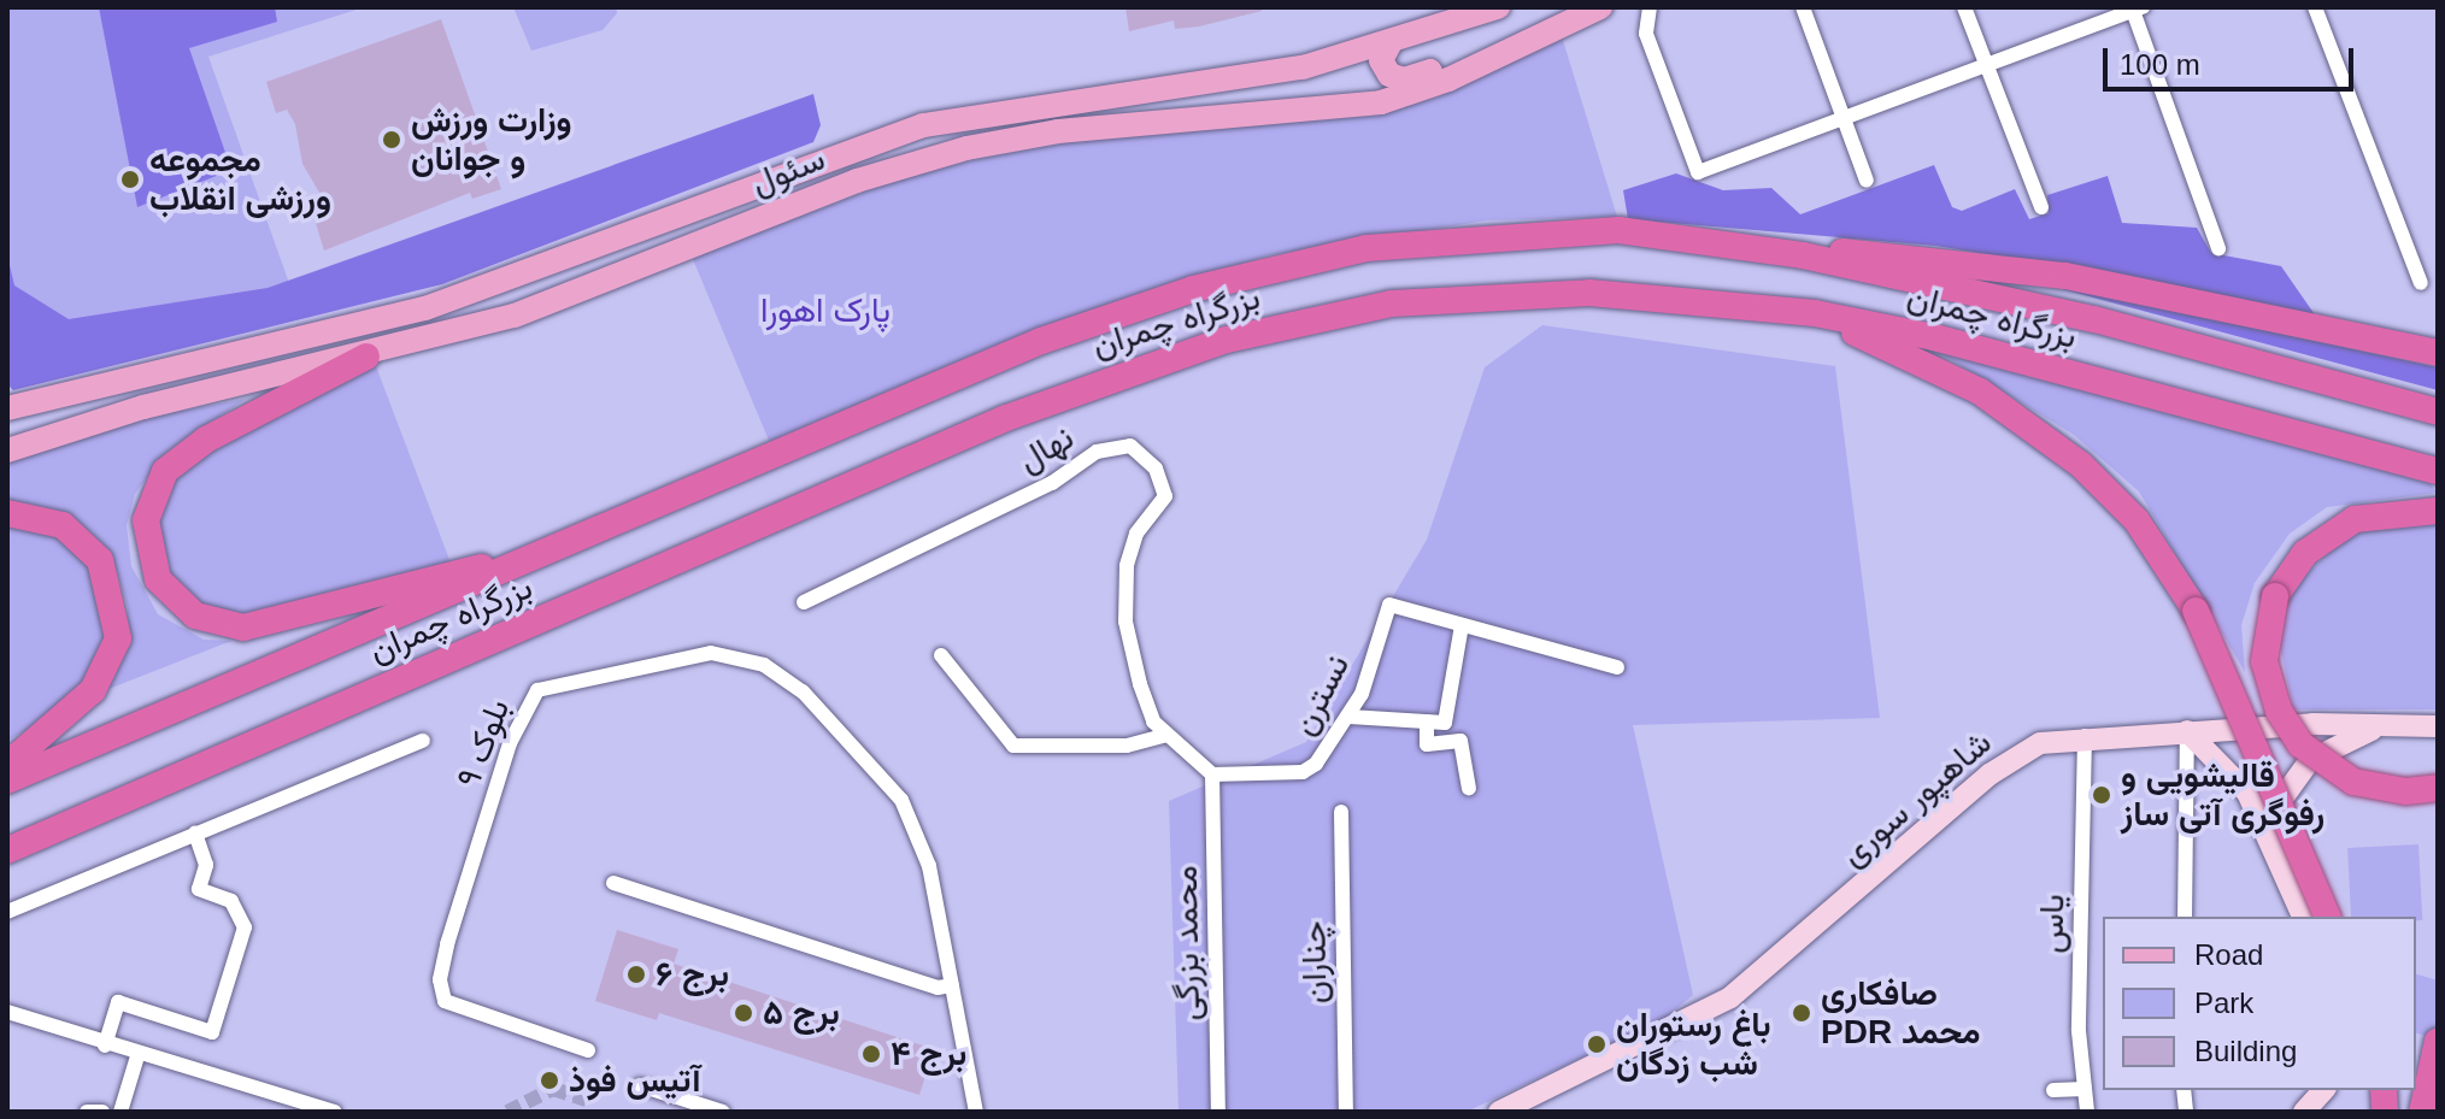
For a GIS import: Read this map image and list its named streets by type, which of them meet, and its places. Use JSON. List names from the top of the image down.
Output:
{
  "streets": {
    "highway": ["بزرگراه چمران"],
    "main road": ["سئول"],
    "street": [
      "نهال",
      "نسترن",
      "بلوک ۹",
      "شاهپور سوری",
      "یاس",
      "محمد بزرگی",
      "چناران"
    ]
  },
  "crossings": [
    ["نهال", "نسترن"],
    ["نهال", "محمد بزرگی"],
    ["نسترن", "محمد بزرگی"],
    ["شاهپور سوری", "یاس"]
  ],
  "parks": ["پارک اهورا"],
  "places": [
    "وزارت ورزش و جوانان",
    "مجموعه ورزشی انقلاب",
    "قالیشویی و رفوگری آتی ساز",
    "برج ۶",
    "برج ۵",
    "صافکاری PDR محمد",
    "باغ رستوران شب زدگان",
    "برج ۴",
    "آتیس فوذ"
  ],
  "legend": ["Road", "Park", "Building"],
  "scale_bar": "100 m"
}
